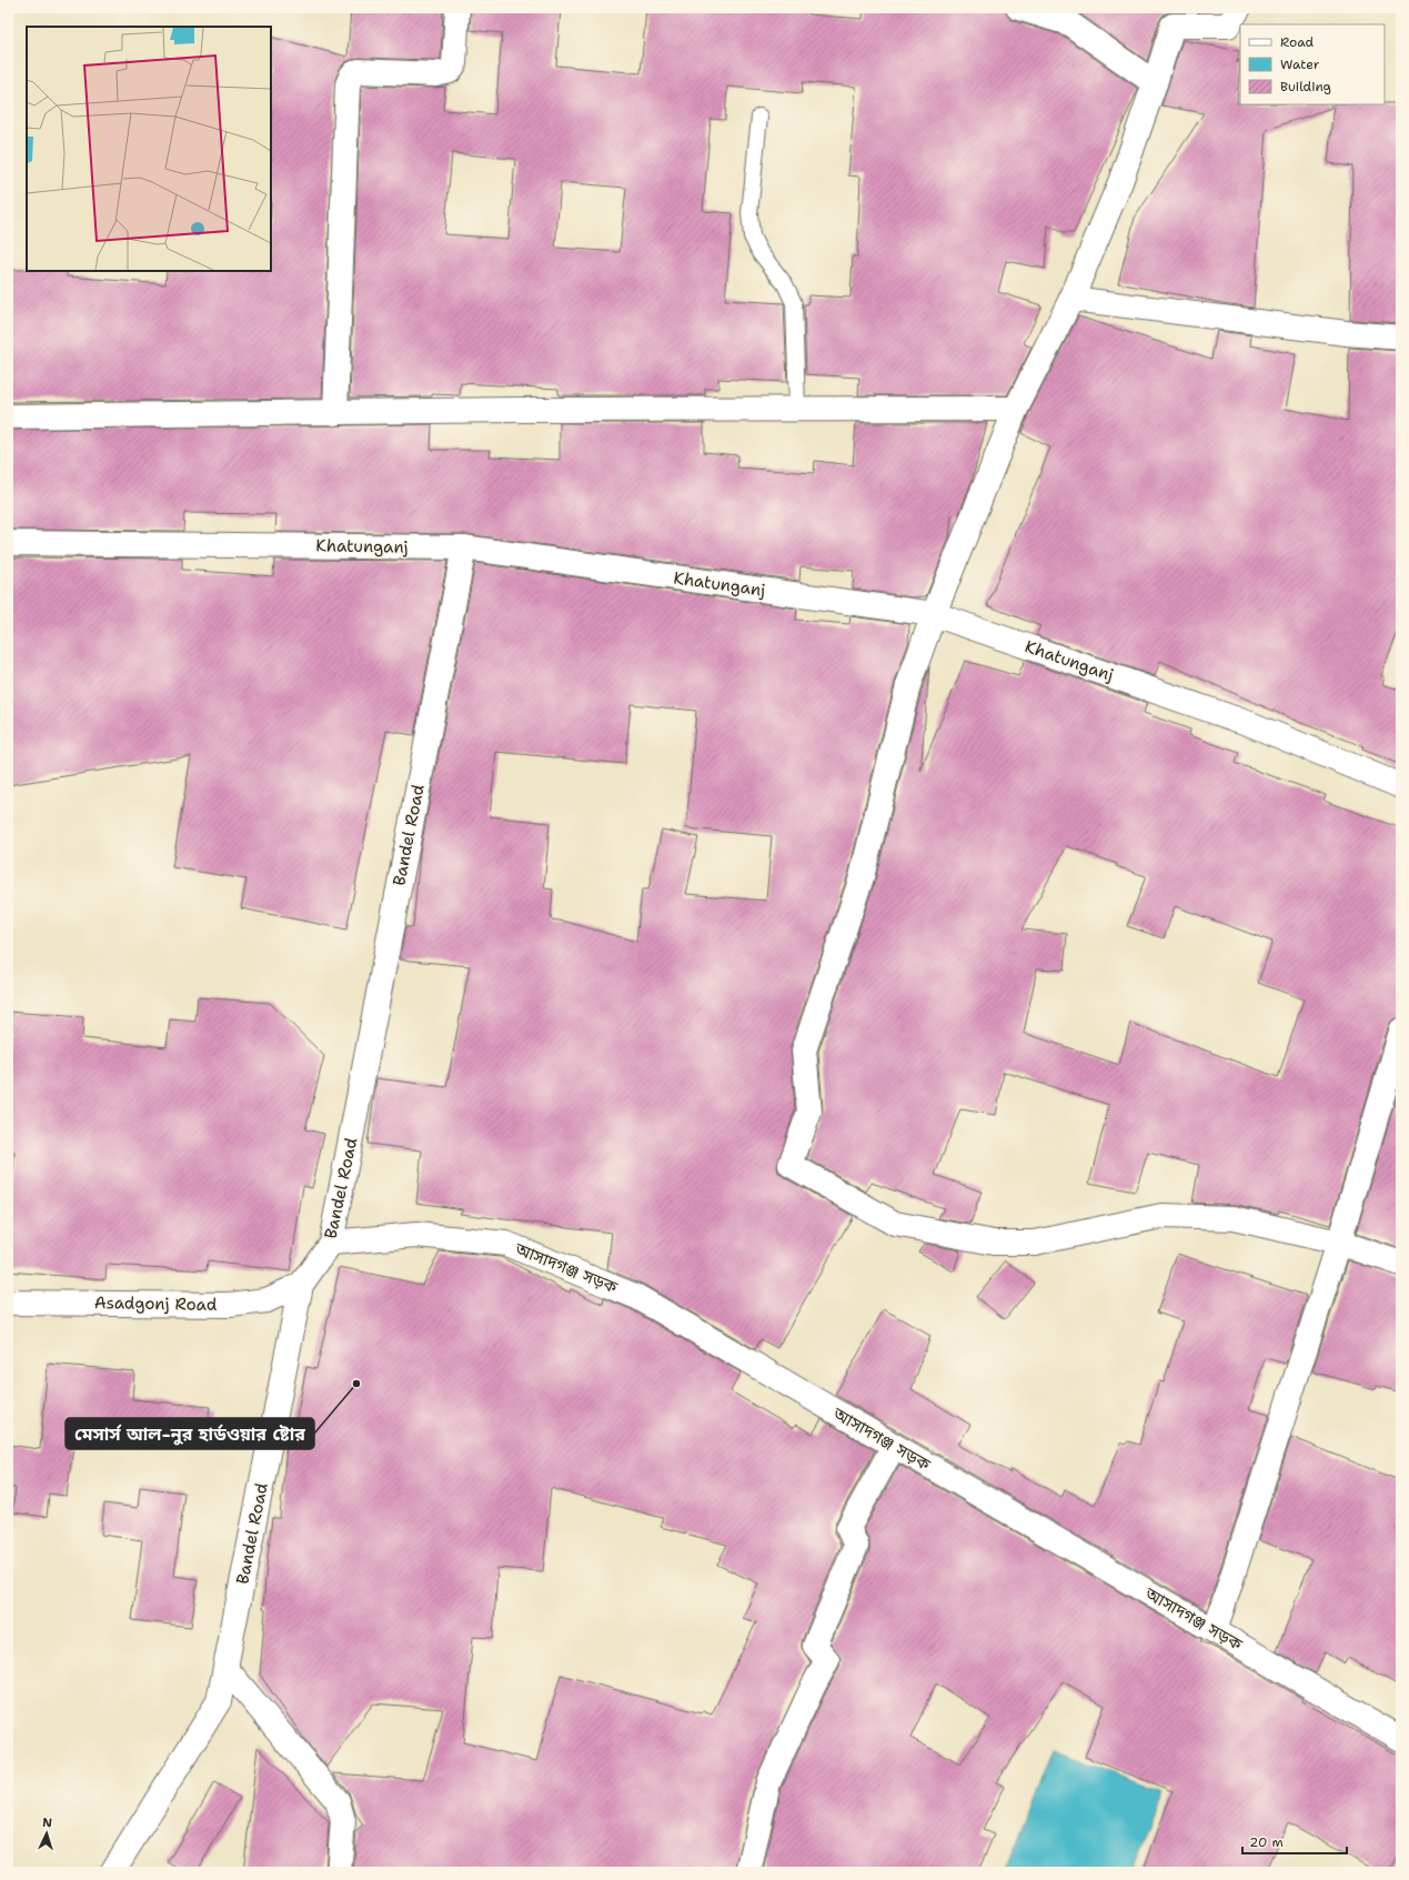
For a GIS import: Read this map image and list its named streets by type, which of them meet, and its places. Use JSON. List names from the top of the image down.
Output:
{
  "streets": {
    "street": [
      "Khatunganj",
      "Bandel Road",
      "আসাদগঞ্জ সড়ক",
      "Asadgonj Road"
    ]
  },
  "crossings": [
    ["Khatunganj", "Bandel Road"],
    ["Bandel Road", "আসাদগঞ্জ সড়ক"],
    ["Bandel Road", "Asadgonj Road"]
  ],
  "places": ["মেসার্স আল-নুর হার্ডওয়ার ষ্টোর"],
  "legend": ["Road", "Water", "Building"],
  "scale_bar": "20 m",
  "north": "top"
}
